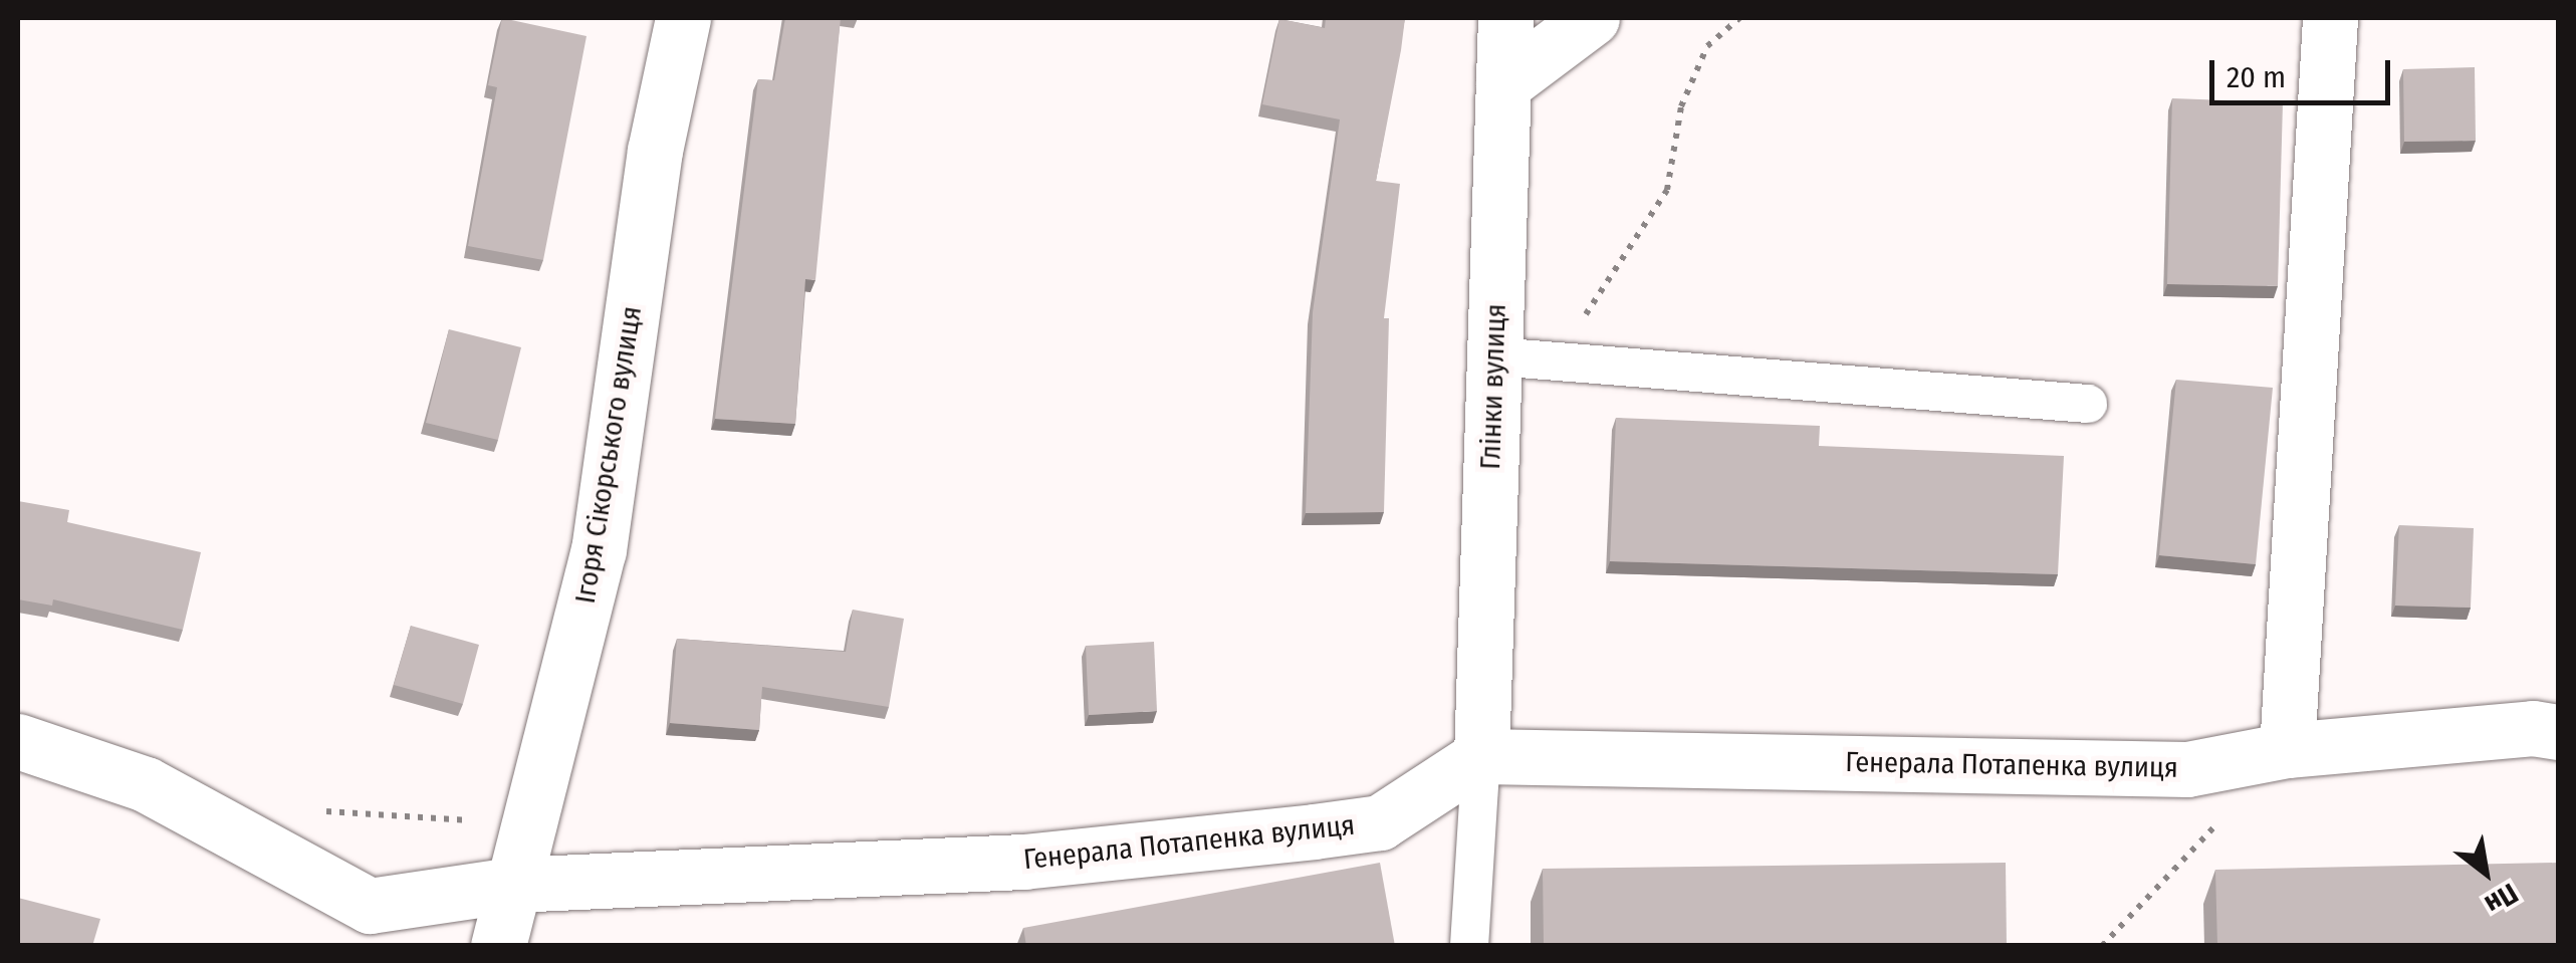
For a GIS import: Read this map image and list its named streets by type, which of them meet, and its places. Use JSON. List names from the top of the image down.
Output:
{
  "streets": {
    "street": ["Глінки вулиця", "Ігоря Сікорського вулиця", "Генерала Потапенка вулиця"]
  },
  "crossings": [
    ["Глінки вулиця", "Генерала Потапенка вулиця"],
    ["Ігоря Сікорського вулиця", "Генерала Потапенка вулиця"]
  ],
  "scale_bar": "20 m",
  "north": "bottom right"
}
